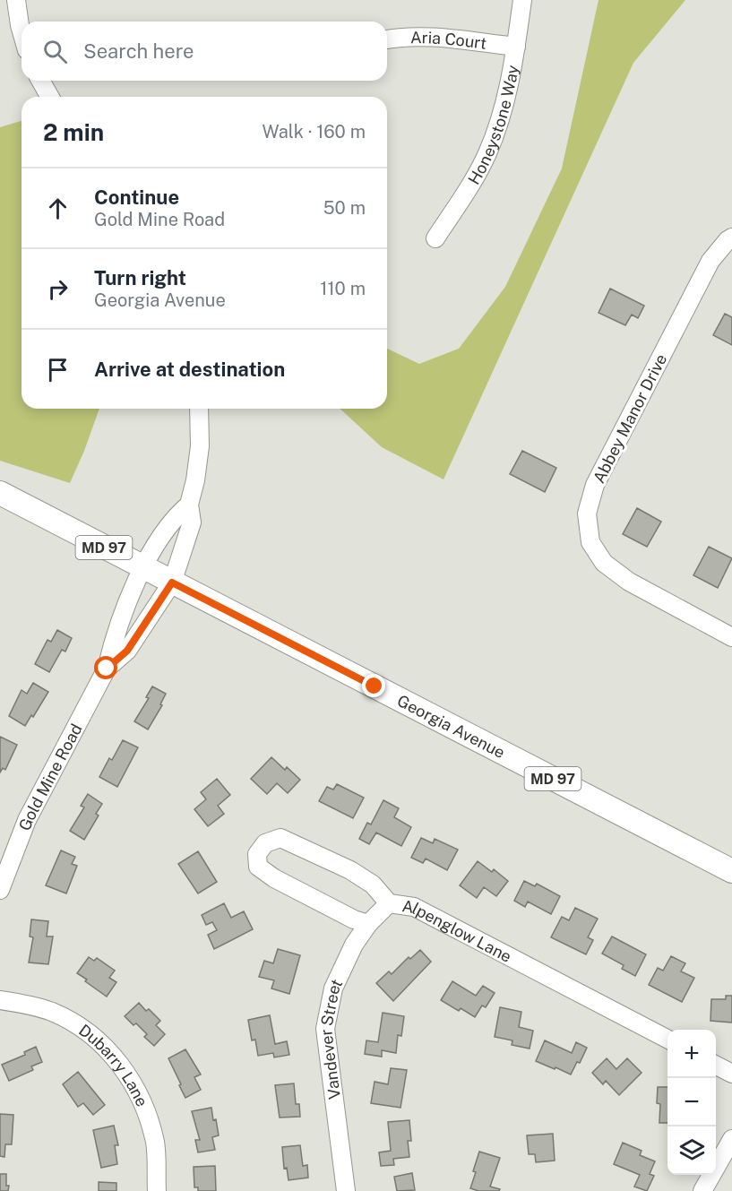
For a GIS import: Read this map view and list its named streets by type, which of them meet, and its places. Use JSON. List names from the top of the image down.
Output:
{
  "streets": {
    "main road": ["MD 97", "Georgia Avenue"],
    "street": [
      "Aria Court",
      "Honeystone Way",
      "Abbey Manor Drive",
      "Gold Mine Road",
      "Alpenglow Lane",
      "Vandever Street",
      "Dubarry Lane"
    ]
  },
  "crossings": [
    ["Aria Court", "Honeystone Way"],
    ["Georgia Avenue", "Gold Mine Road"],
    ["Alpenglow Lane", "Vandever Street"]
  ],
  "page": {
    "search": "Search here",
    "heading": ["2 min", "Walk · 160 m"],
    "list": [
      ["Continue", "Gold Mine Road", "50 m"],
      ["Turn right", "Georgia Avenue", "110 m"],
      "Arrive at destination"
    ],
    "map_buttons": ["+", "−"]
  }
}
